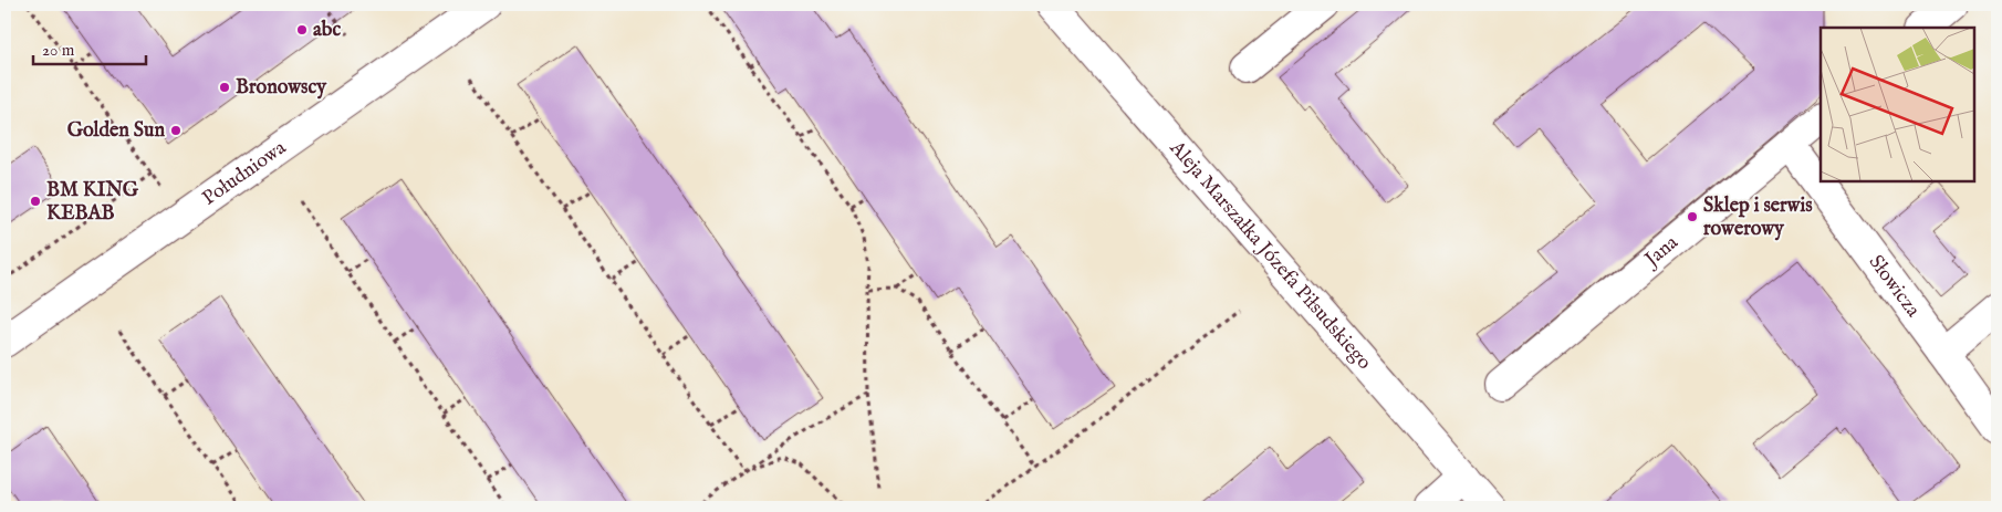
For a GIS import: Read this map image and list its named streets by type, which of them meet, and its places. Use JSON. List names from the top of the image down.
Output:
{
  "streets": {
    "street": [
      "Południowa",
      "Jana",
      "Aleja Marszałka Józefa Piłsudskiego",
      "Słowicza"
    ]
  },
  "crossings": [
    ["Jana", "Słowicza"]
  ],
  "places": [
    "abc",
    "Bronowscy",
    "Golden Sun",
    "BM KING KEBAB",
    "Sklep i serwis rowerowy"
  ],
  "scale_bar": "20 m"
}
